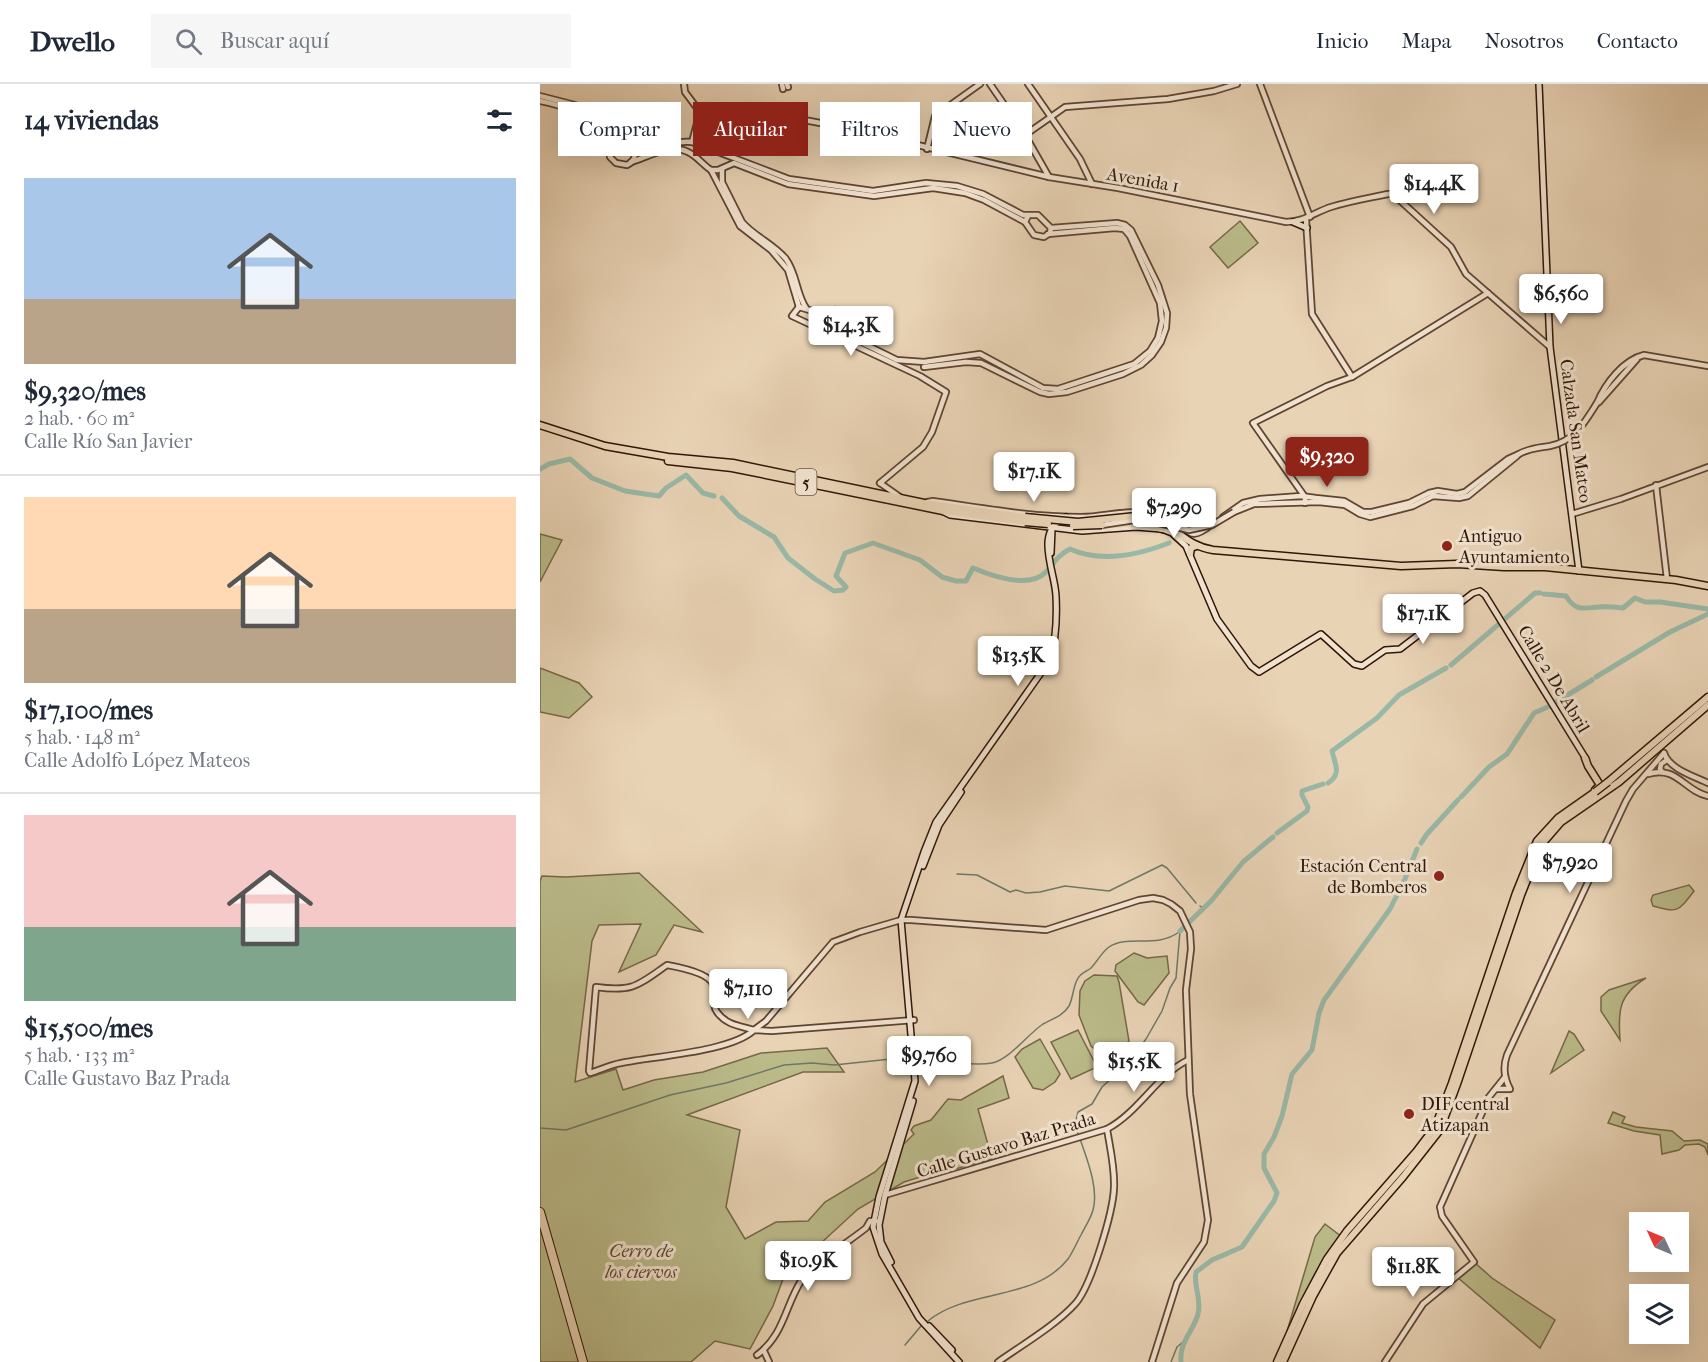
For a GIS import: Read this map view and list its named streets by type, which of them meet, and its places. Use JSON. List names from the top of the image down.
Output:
{
  "streets": {
    "main road": ["Calzada San Mateo", "5", "Calle 2 De Abril"],
    "street": ["Avenida 1", "Calle Gustavo Baz Prada"]
  },
  "crossings": [
    ["Avenida 1", "Calzada San Mateo"]
  ],
  "parks": ["Cerro de los ciervos"],
  "places": ["Antiguo Ayuntamiento", "Estación Central de Bomberos", "DIF central Atizapan"],
  "north": "top left",
  "page": {
    "header": "Dwello",
    "search": "Buscar aquí",
    "nav": [
      "Inicio",
      "Mapa",
      "Nosotros",
      "Contacto"
    ],
    "heading": "14 viviendas",
    "chip": [
      "Comprar",
      "Alquilar",
      "Filtros",
      "Nuevo"
    ],
    "list": [
      {
        "name": "$9,320/mes",
        "note": "2 hab. · 60 m² · Calle Río San Javier"
      },
      {
        "name": "$17,100/mes",
        "note": "5 hab. · 148 m² · Calle Adolfo López Mateos"
      },
      {
        "name": "$15,500/mes",
        "note": "5 hab. · 133 m² · Calle Gustavo Baz Prada"
      }
    ],
    "price": [
      "$14.4K",
      "$6,560",
      "$14.3K",
      "$9,320",
      "$17.1K",
      "$7,290",
      "$17.1K",
      "$13.5K",
      "$7,920",
      "$7,110",
      "$9,760",
      "$15.5K",
      "$10.9K",
      "$11.8K"
    ]
  }
}
